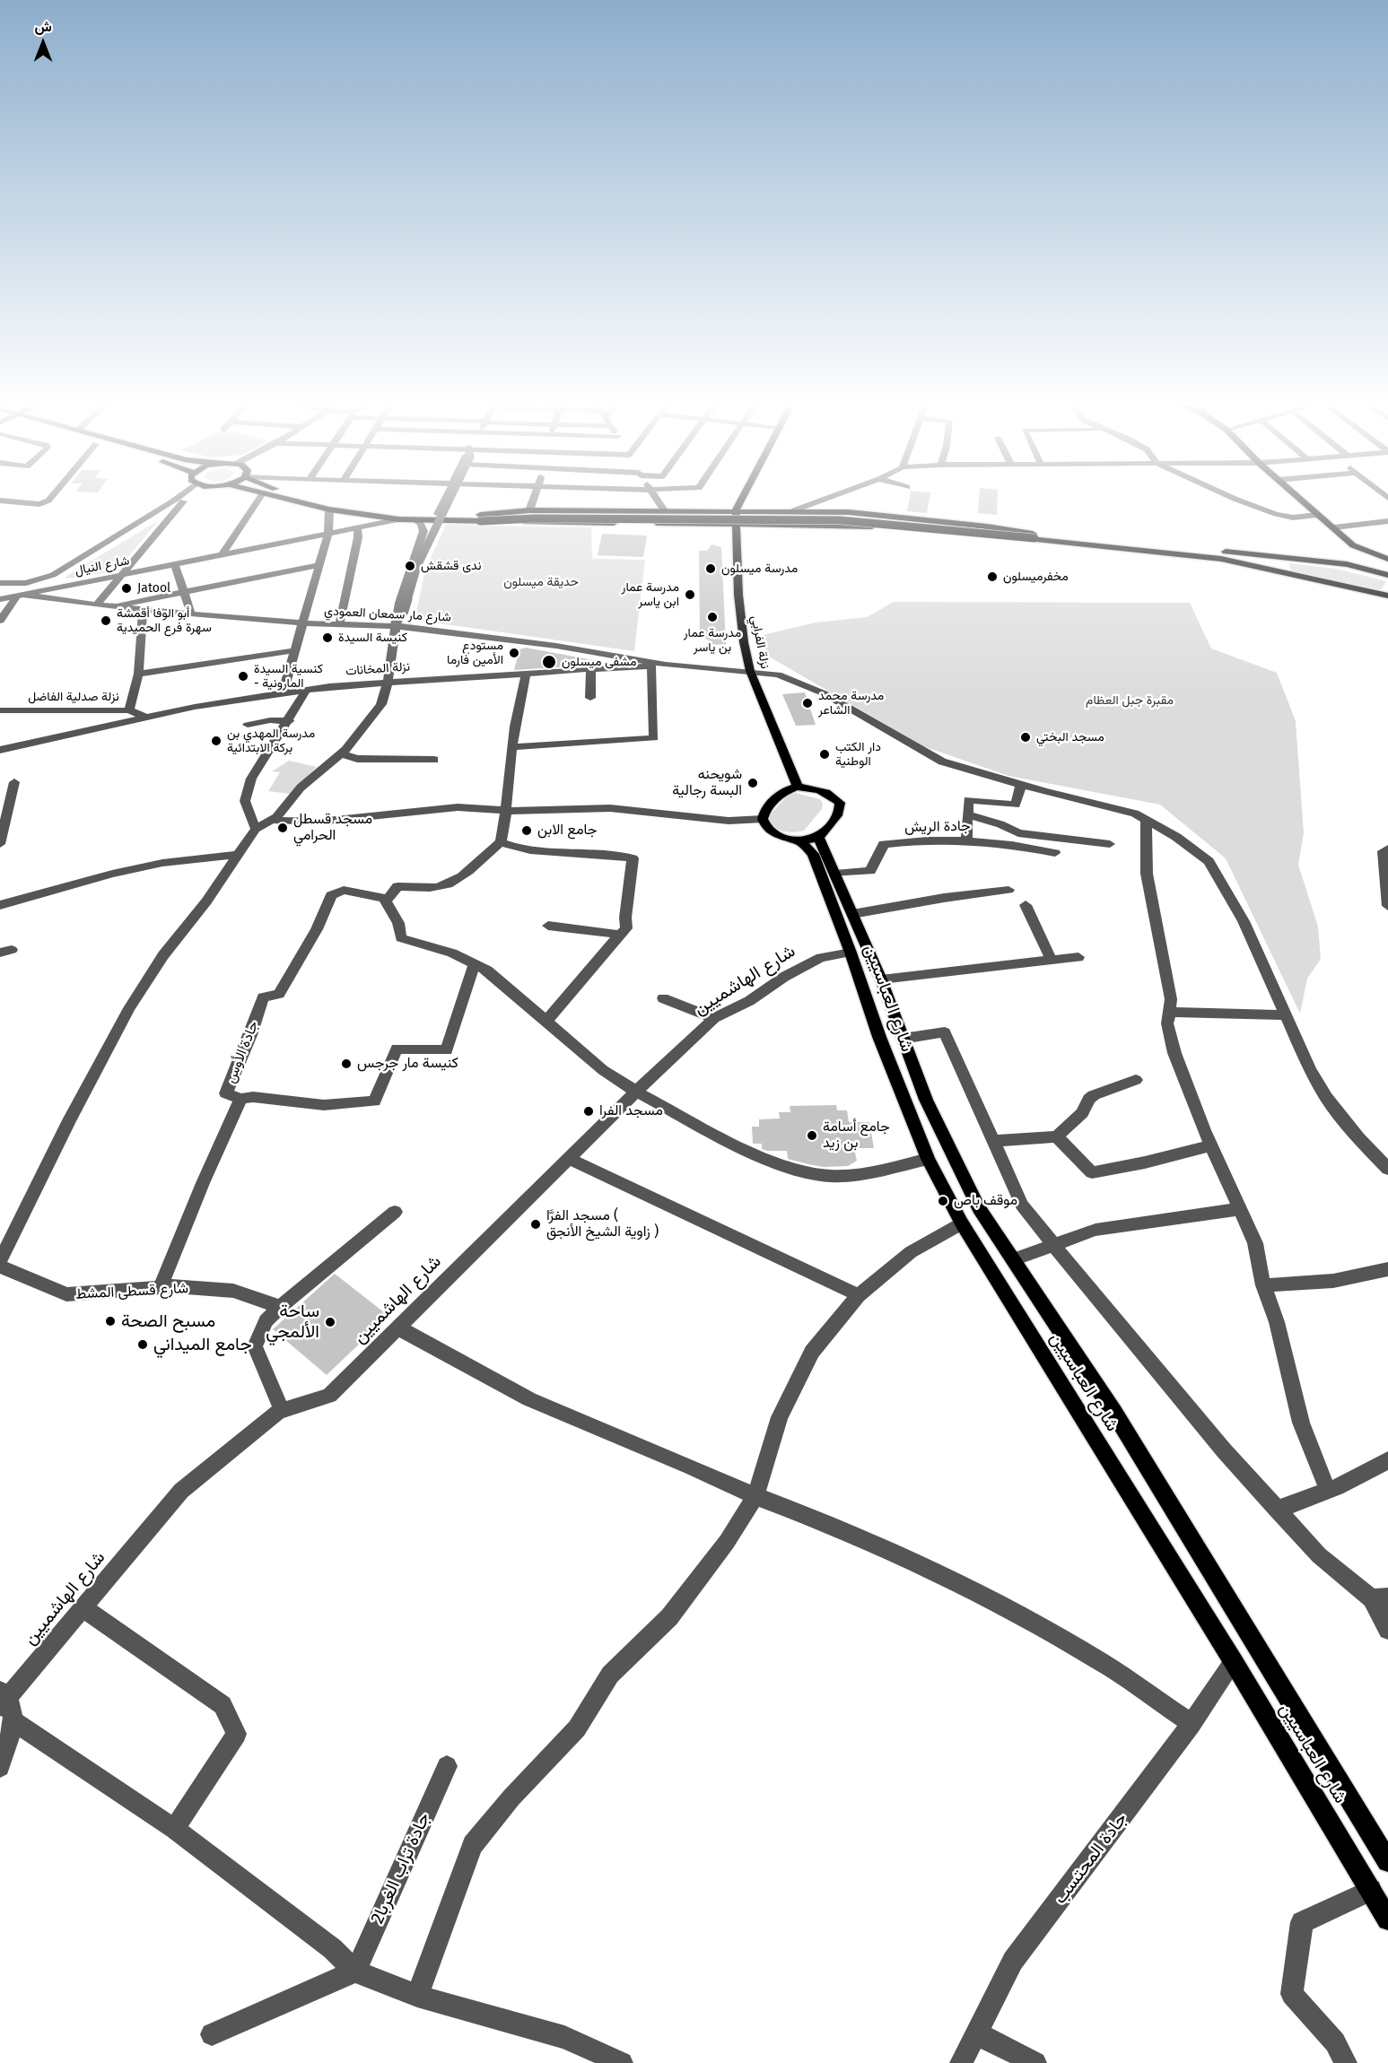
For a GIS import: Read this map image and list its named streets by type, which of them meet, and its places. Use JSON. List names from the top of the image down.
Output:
{
  "streets": {
    "main road": ["نزلة الفرابي", "شارع العباسيين"],
    "street": [
      "شارع النيال",
      "شارع مار سمعان العمودي",
      "نزلة المخانات",
      "نزلة صدلية الفاضل",
      "جادة الريش",
      "شارع الهاشميين",
      "جادة الأوس",
      "شارع قسطى المشط",
      "جادة المحتسب",
      "جادة تراب الغربا2"
    ]
  },
  "crossings": [
    ["شارع النيال", "شارع مار سمعان العمودي"],
    ["شارع مار سمعان العمودي", "نزلة الفرابي"],
    ["شارع مار سمعان العمودي", "نزلة المخانات"],
    ["نزلة الفرابي", "شارع العباسيين"],
    ["نزلة المخانات", "نزلة صدلية الفاضل"],
    ["جادة الريش", "شارع العباسيين"],
    ["شارع الهاشميين", "شارع العباسيين"],
    ["شارع العباسيين", "جادة المحتسب"],
    ["جادة الأوس", "شارع قسطى المشط"]
  ],
  "parks": ["حديقة ميسلون", "مقبرة جبل العظام"],
  "places": [
    "ندى قشقش",
    "مدرسة ميسلون",
    "مخفرميسلون",
    "Jatool",
    "مدرسة عمار ابن ياسر",
    "مدرسة عمار بن ياسر",
    "أبو الوفا أقمشة سهرة فرع الحميدية",
    "كنيسة السيدة",
    "مستودع الأمين فارما",
    "مشفى ميسلون",
    "كنسية السيدة - المارونية",
    "مدرسة محمد الشاعر",
    "مسجد البختي",
    "مدرسة المهدي بن بركة الابتدائية",
    "دار الكتب الوطنية",
    "شويحنه البسة رجالية",
    "مسجد قسطل الحرامي",
    "جامع الابن",
    "كنيسة مار جرجس",
    "مسجد الفرا",
    "جامع أسامة بن زيد",
    "موقف باص",
    "مسجد الفرَّا ( زاوية الشيخ الأنجق )",
    "مسبح الصحة",
    "ساحة الألمجي",
    "جامع الميداني"
  ],
  "north": "top"
}
